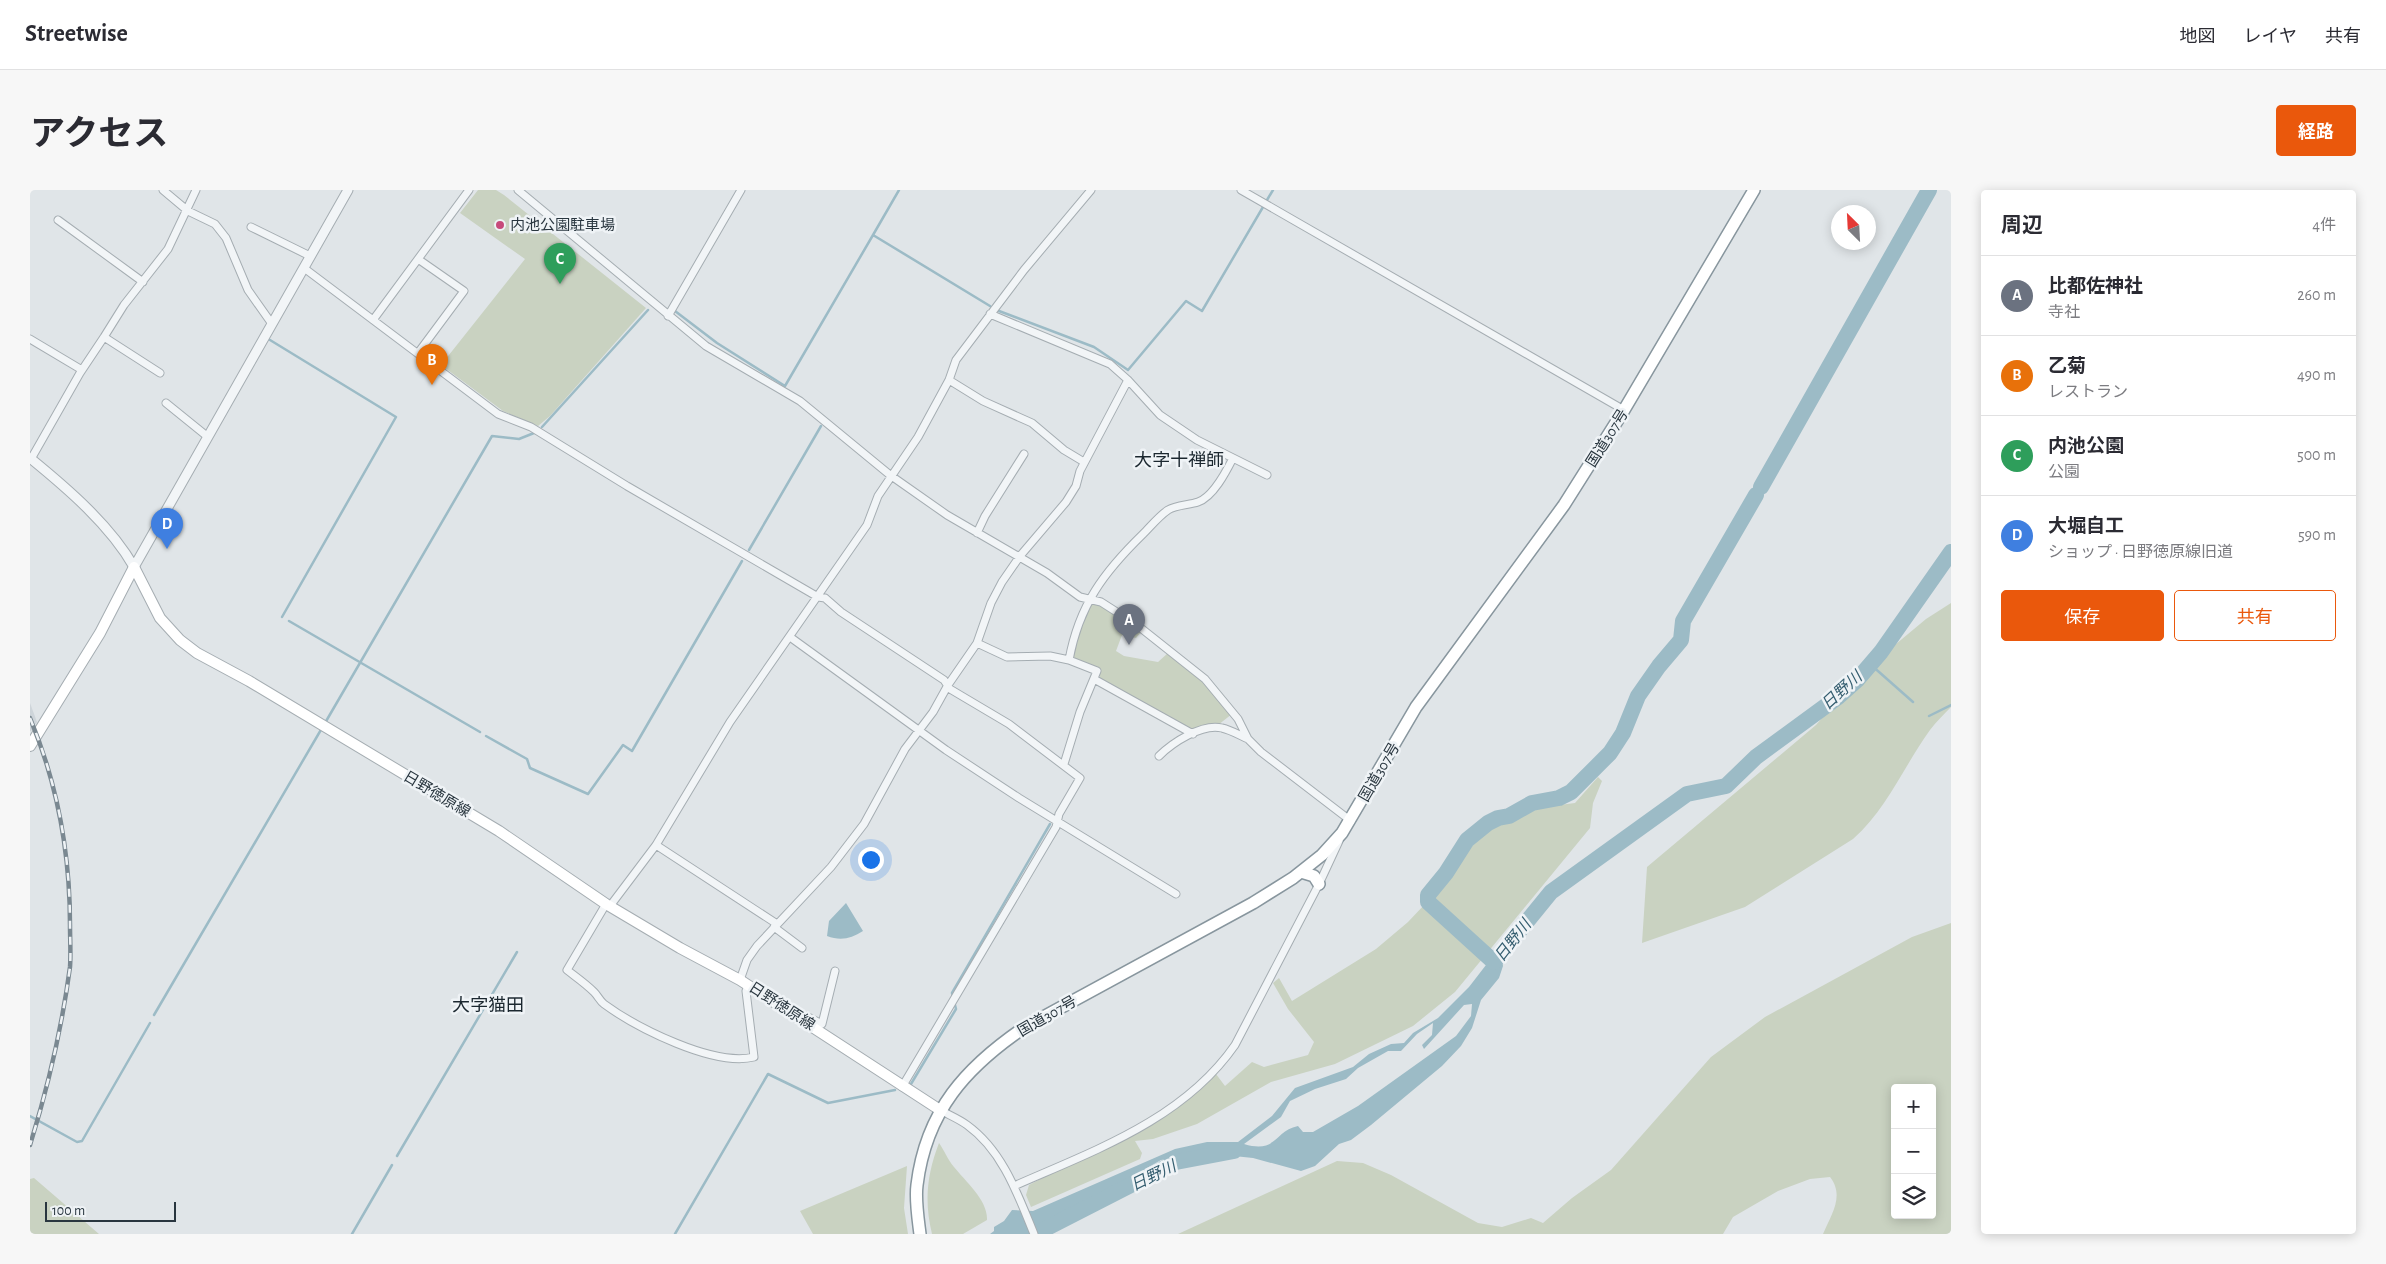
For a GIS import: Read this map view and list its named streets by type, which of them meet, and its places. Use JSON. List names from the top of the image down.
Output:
{
  "streets": {
    "highway": ["国道307号"],
    "main road": ["日野徳原線"]
  },
  "crossings": [
    ["国道307号", "日野徳原線"]
  ],
  "districts": ["大字十禅師", "大字猫田"],
  "water": ["日野川"],
  "places": ["内池公園駐車場"],
  "scale_bar": "100 m",
  "north": "top left",
  "page": {
    "header": "Streetwise",
    "nav": ["地図", "レイヤ", "共有"],
    "title": "アクセス",
    "buttons": [
      "経路",
      ["保存", "共有"]
    ],
    "heading": ["周辺", "4件"],
    "pins": [
      "C",
      "B",
      "D",
      "A"
    ],
    "list": [
      {
        "mark": "A",
        "name": "比都佐神社",
        "note": "寺社",
        "value": "260 m"
      },
      {
        "mark": "B",
        "name": "乙菊",
        "note": "レストラン",
        "value": "490 m"
      },
      {
        "mark": "C",
        "name": "内池公園",
        "note": "公園",
        "value": "500 m"
      },
      {
        "mark": "D",
        "name": "大堀自工",
        "note": "ショップ · 日野徳原線旧道",
        "value": "590 m"
      }
    ],
    "map_buttons": ["+", "−"],
    "scale": "100 m"
  }
}
